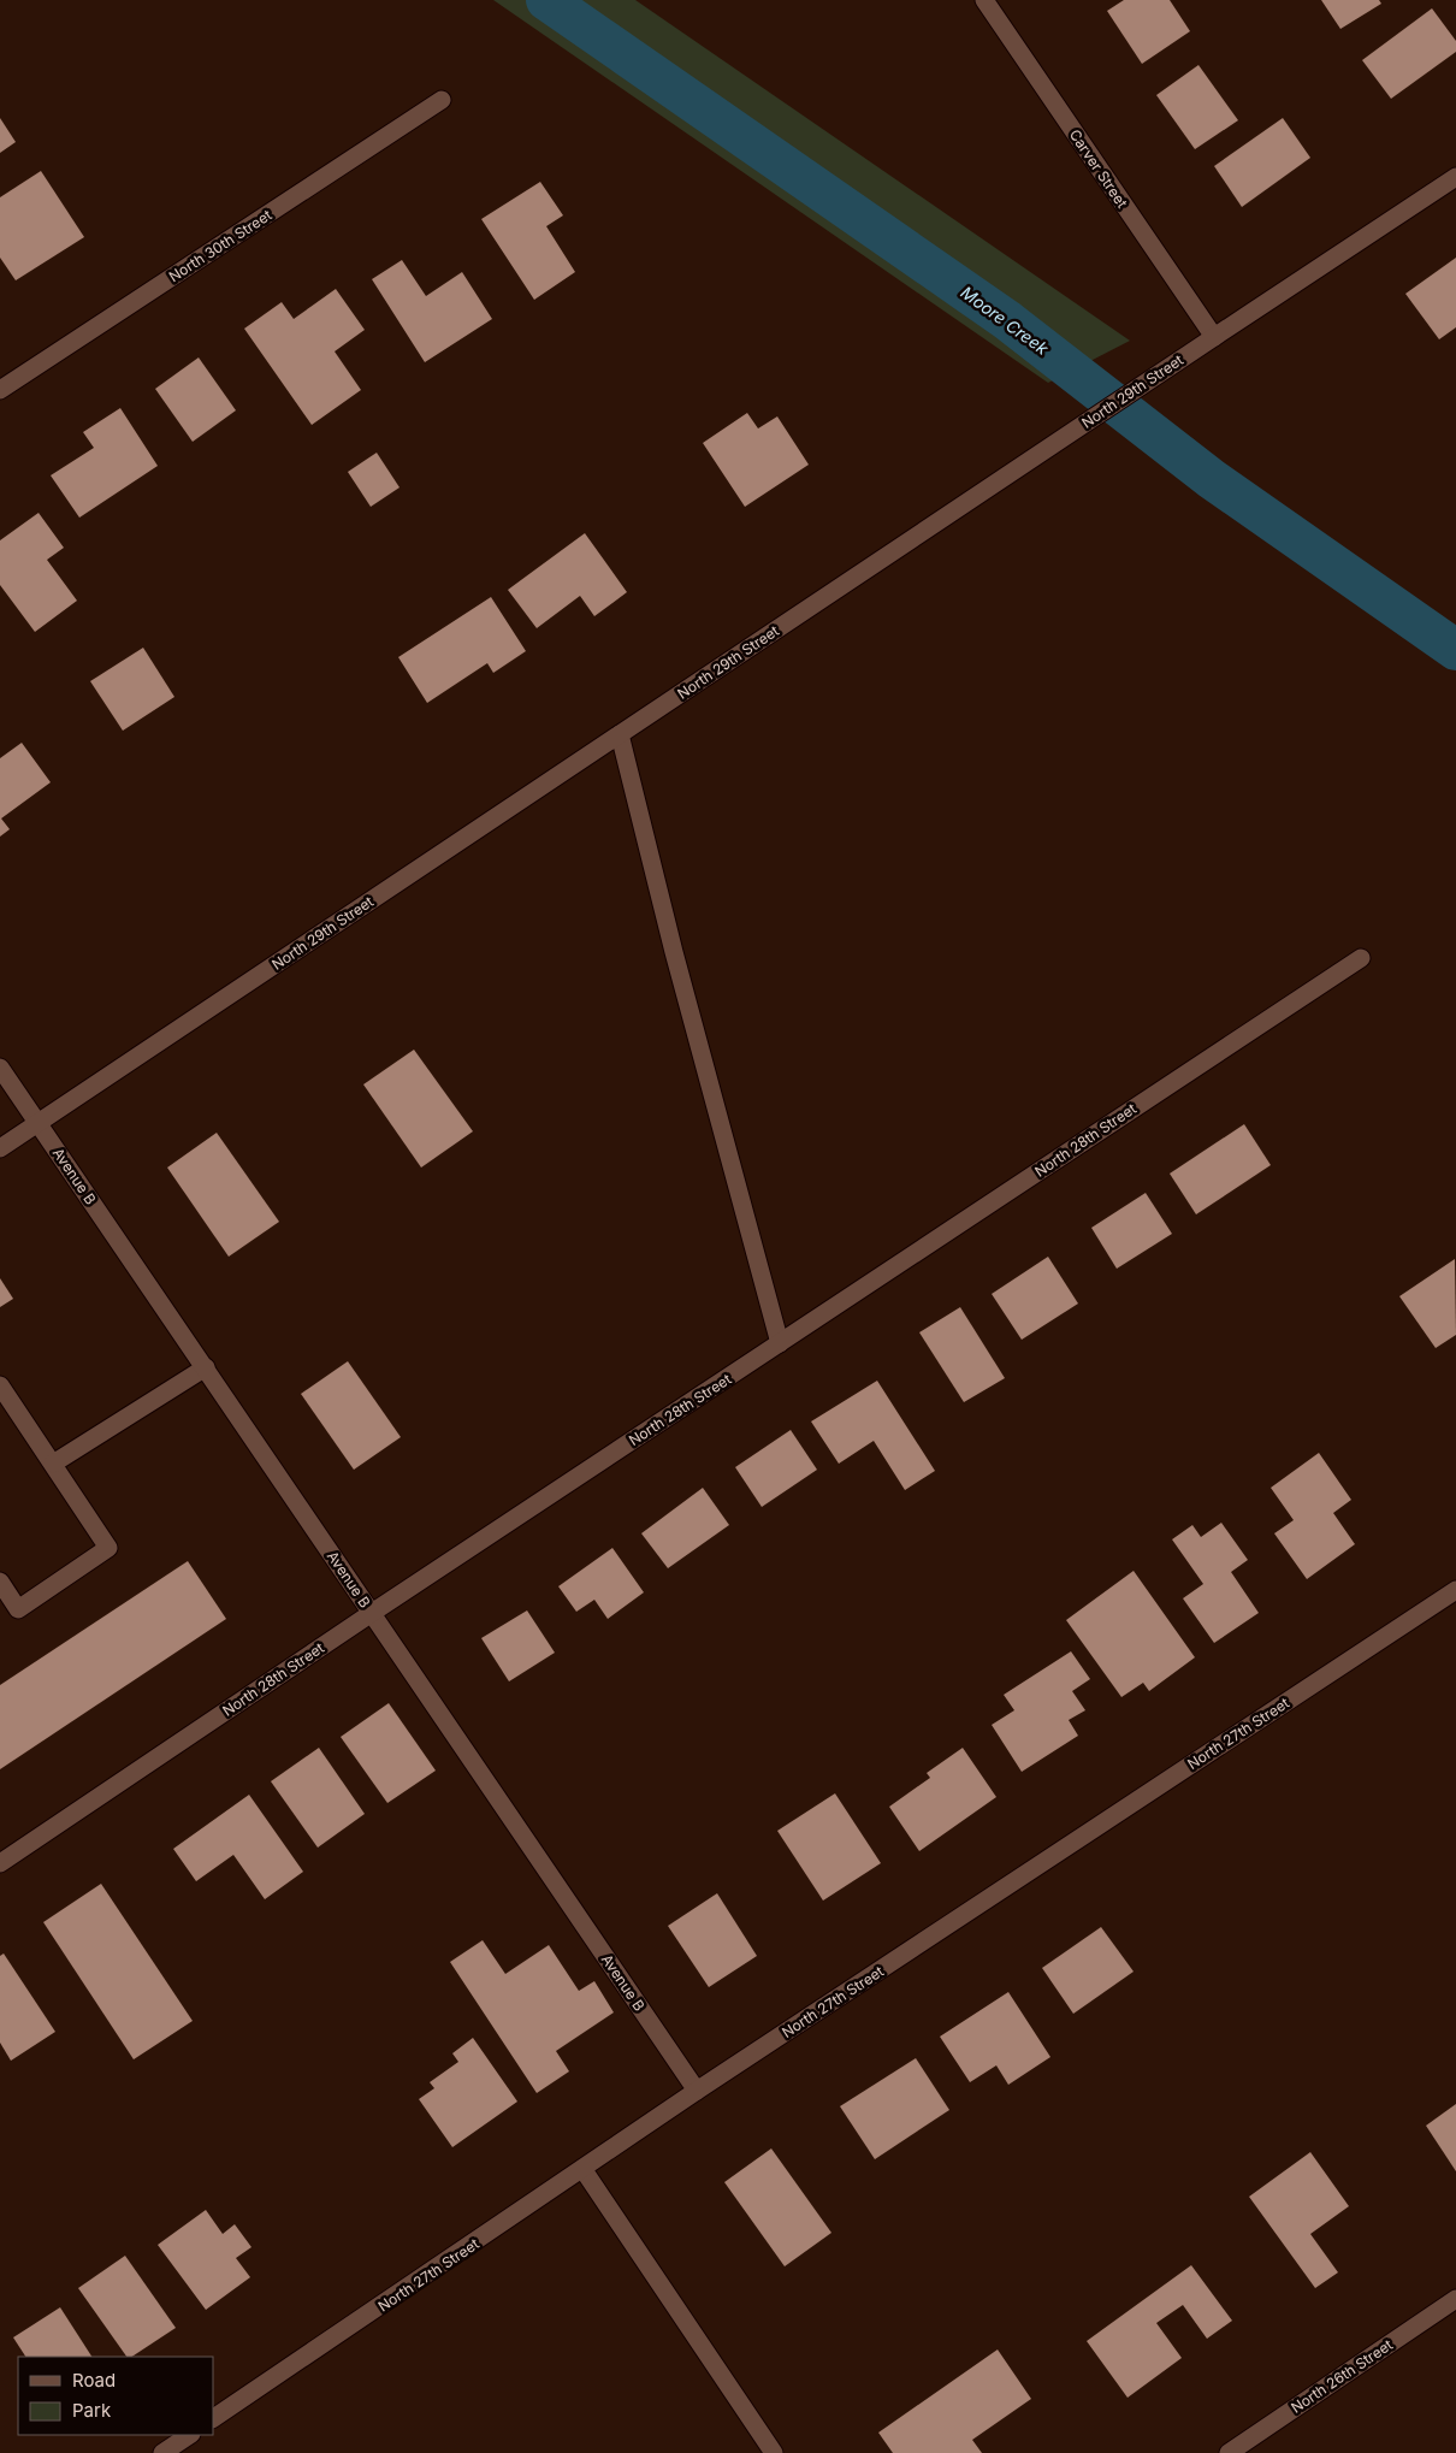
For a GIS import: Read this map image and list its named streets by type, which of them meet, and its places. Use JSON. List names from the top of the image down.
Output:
{
  "streets": {
    "street": [
      "Carver Street",
      "North 30th Street",
      "North 29th Street",
      "North 28th Street",
      "Avenue B",
      "North 27th Street",
      "North 26th Street"
    ]
  },
  "crossings": [
    ["Carver Street", "North 29th Street"],
    ["North 29th Street", "Avenue B"],
    ["North 28th Street", "Avenue B"],
    ["Avenue B", "North 27th Street"]
  ],
  "water": ["Moore Creek"],
  "legend": ["Road", "Park"]
}
